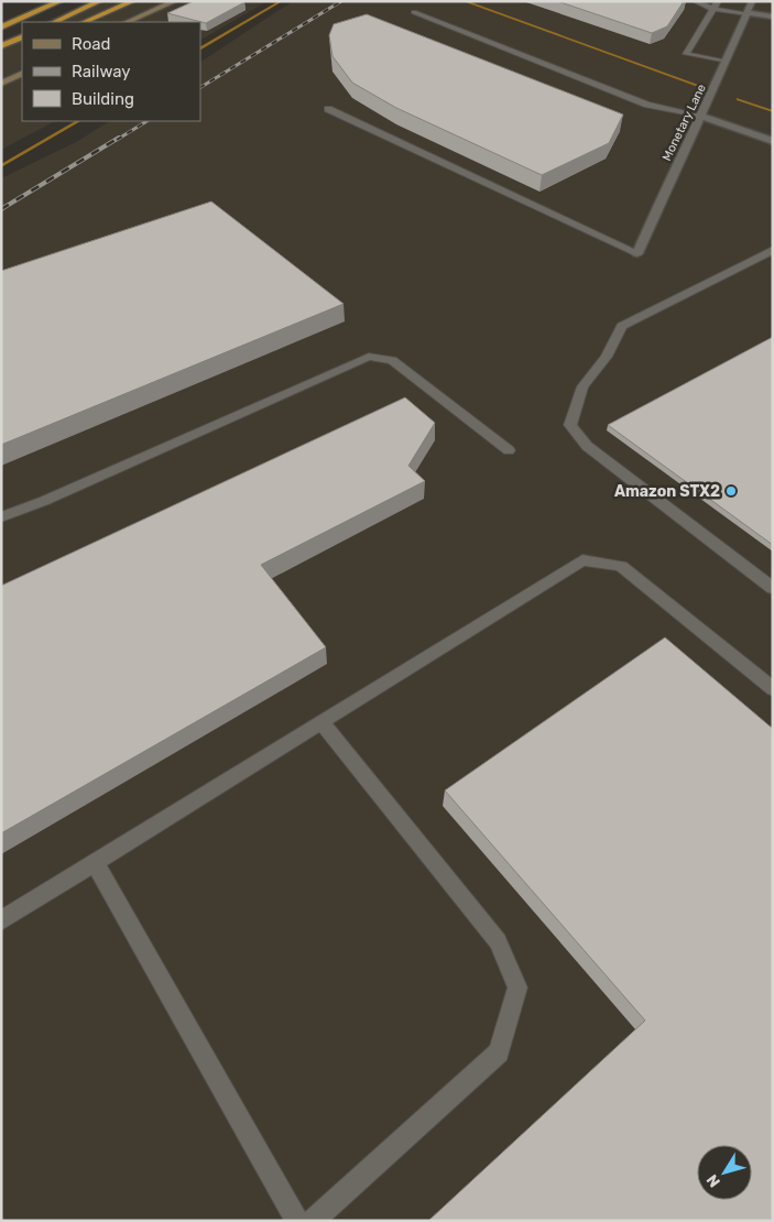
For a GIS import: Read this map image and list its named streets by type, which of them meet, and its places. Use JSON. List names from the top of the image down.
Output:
{
  "streets": {
    "street": ["Monetary Lane"]
  },
  "places": ["Amazon STX2"],
  "legend": ["Road", "Railway", "Building"],
  "north": "bottom left"
}
